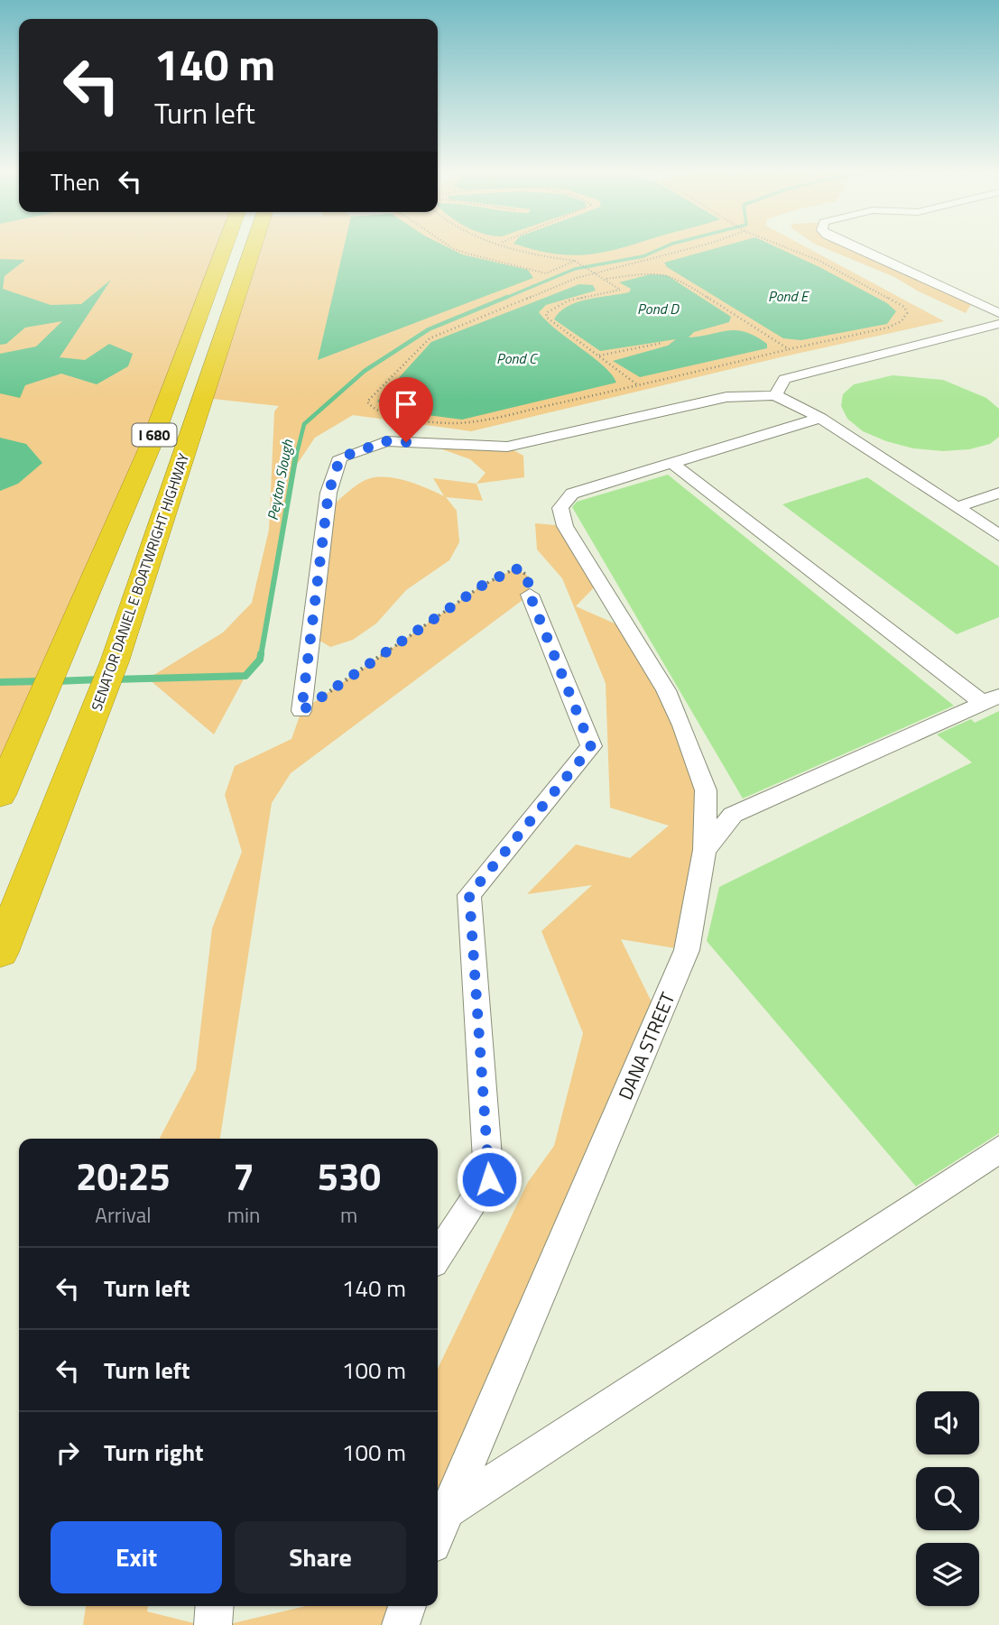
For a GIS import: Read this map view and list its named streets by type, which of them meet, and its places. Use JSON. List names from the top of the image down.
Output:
{
  "streets": {
    "highway": ["I 680", "SENATOR DANIEL E BOATWRIGHT HIGHWAY"],
    "street": ["DANA STREET"]
  },
  "water": [
    "Pond E",
    "Pond D",
    "Pond C",
    "Peyton Slough"
  ],
  "page": {
    "turn": ["140 m", "Turn left"],
    "then": "Then",
    "eta": [
      "20:25",
      "Arrival",
      "7",
      "min",
      "530",
      "m"
    ],
    "list": [
      {
        "name": "Turn left",
        "value": "140 m"
      },
      {
        "name": "Turn left",
        "value": "100 m"
      },
      {
        "name": "Turn right",
        "value": "100 m"
      }
    ],
    "buttons": ["Exit", "Share"]
  }
}
